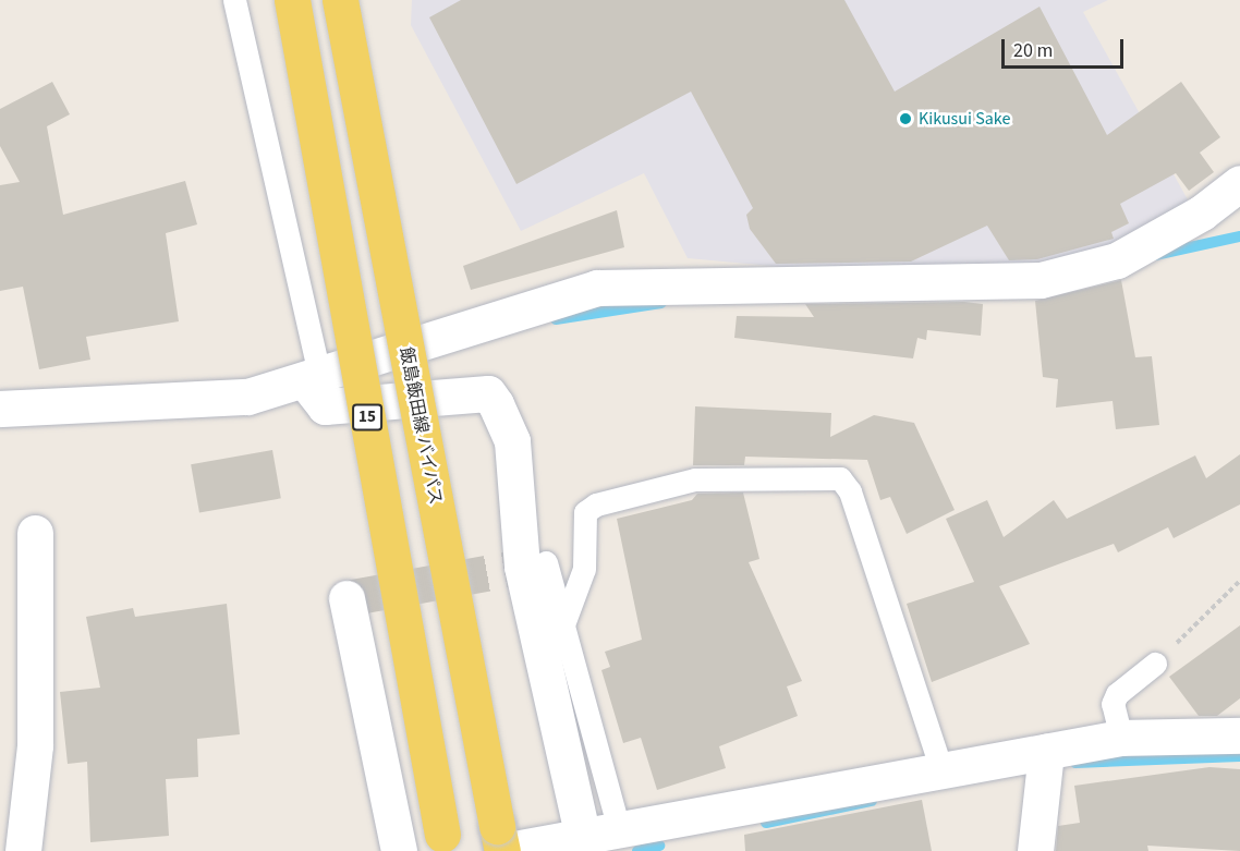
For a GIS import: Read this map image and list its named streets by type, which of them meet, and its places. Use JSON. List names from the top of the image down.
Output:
{
  "streets": {
    "main road": ["15", "飯島飯田線 バイパス"]
  },
  "places": ["Kikusui Sake"],
  "scale_bar": "20 m"
}
